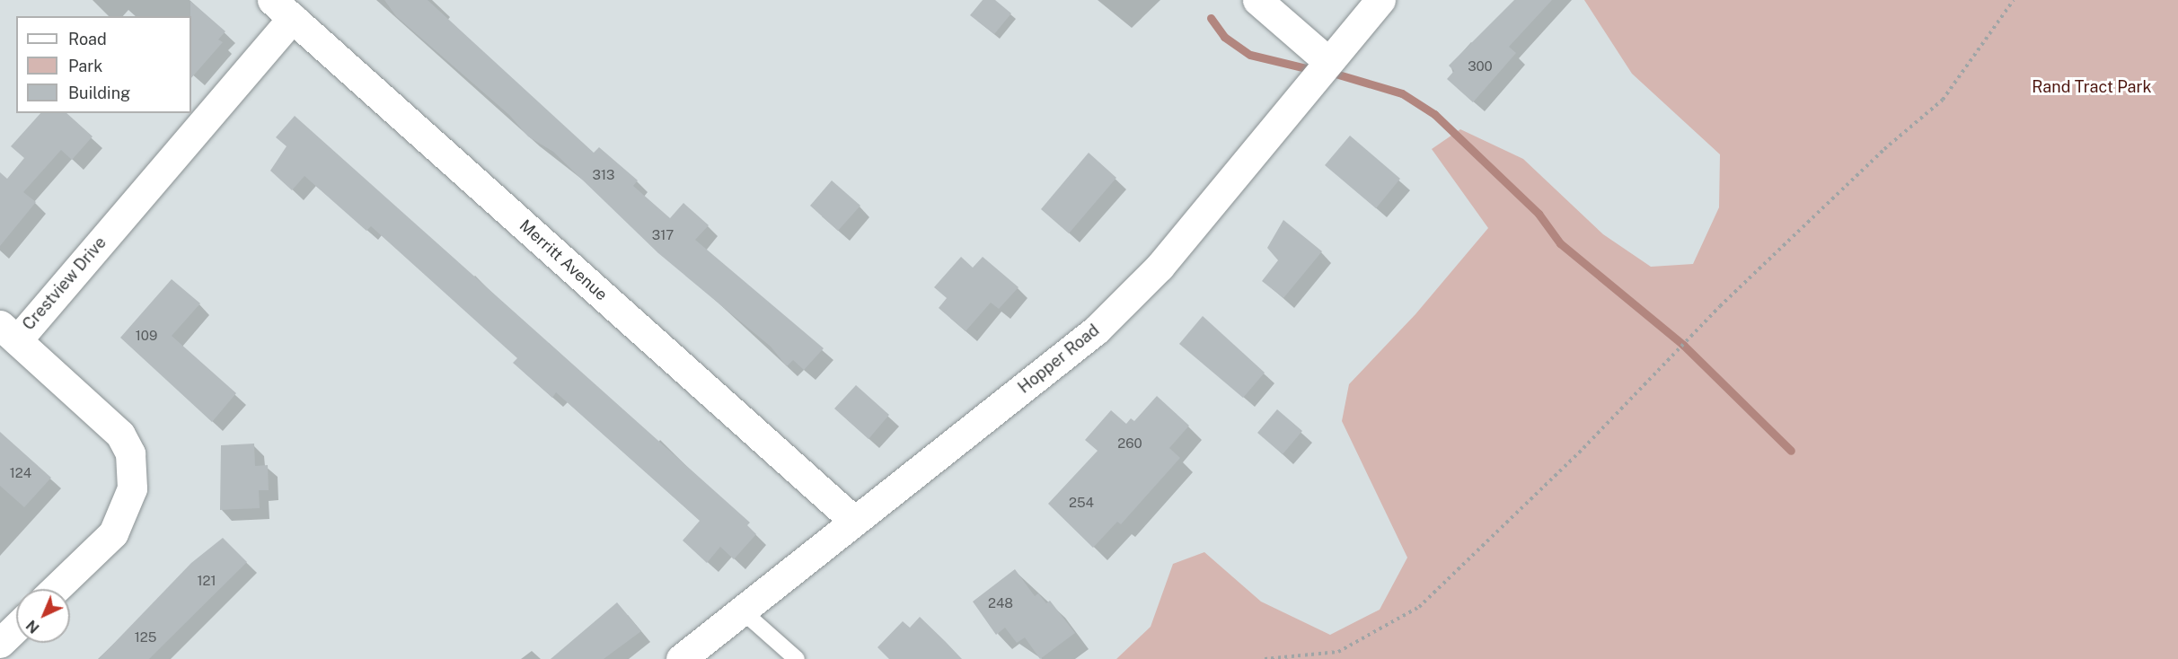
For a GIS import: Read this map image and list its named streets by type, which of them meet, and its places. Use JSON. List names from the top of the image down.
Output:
{
  "streets": {
    "street": ["Merritt Avenue", "Crestview Drive", "Hopper Road"]
  },
  "crossings": [
    ["Merritt Avenue", "Crestview Drive"],
    ["Merritt Avenue", "Hopper Road"]
  ],
  "parks": ["Rand Tract Park"],
  "house_numbers": [
    "300",
    "313",
    "317",
    "109",
    "260",
    "124",
    "254",
    "121",
    "248",
    "125"
  ],
  "legend": ["Road", "Park", "Building"],
  "north": "bottom left"
}
